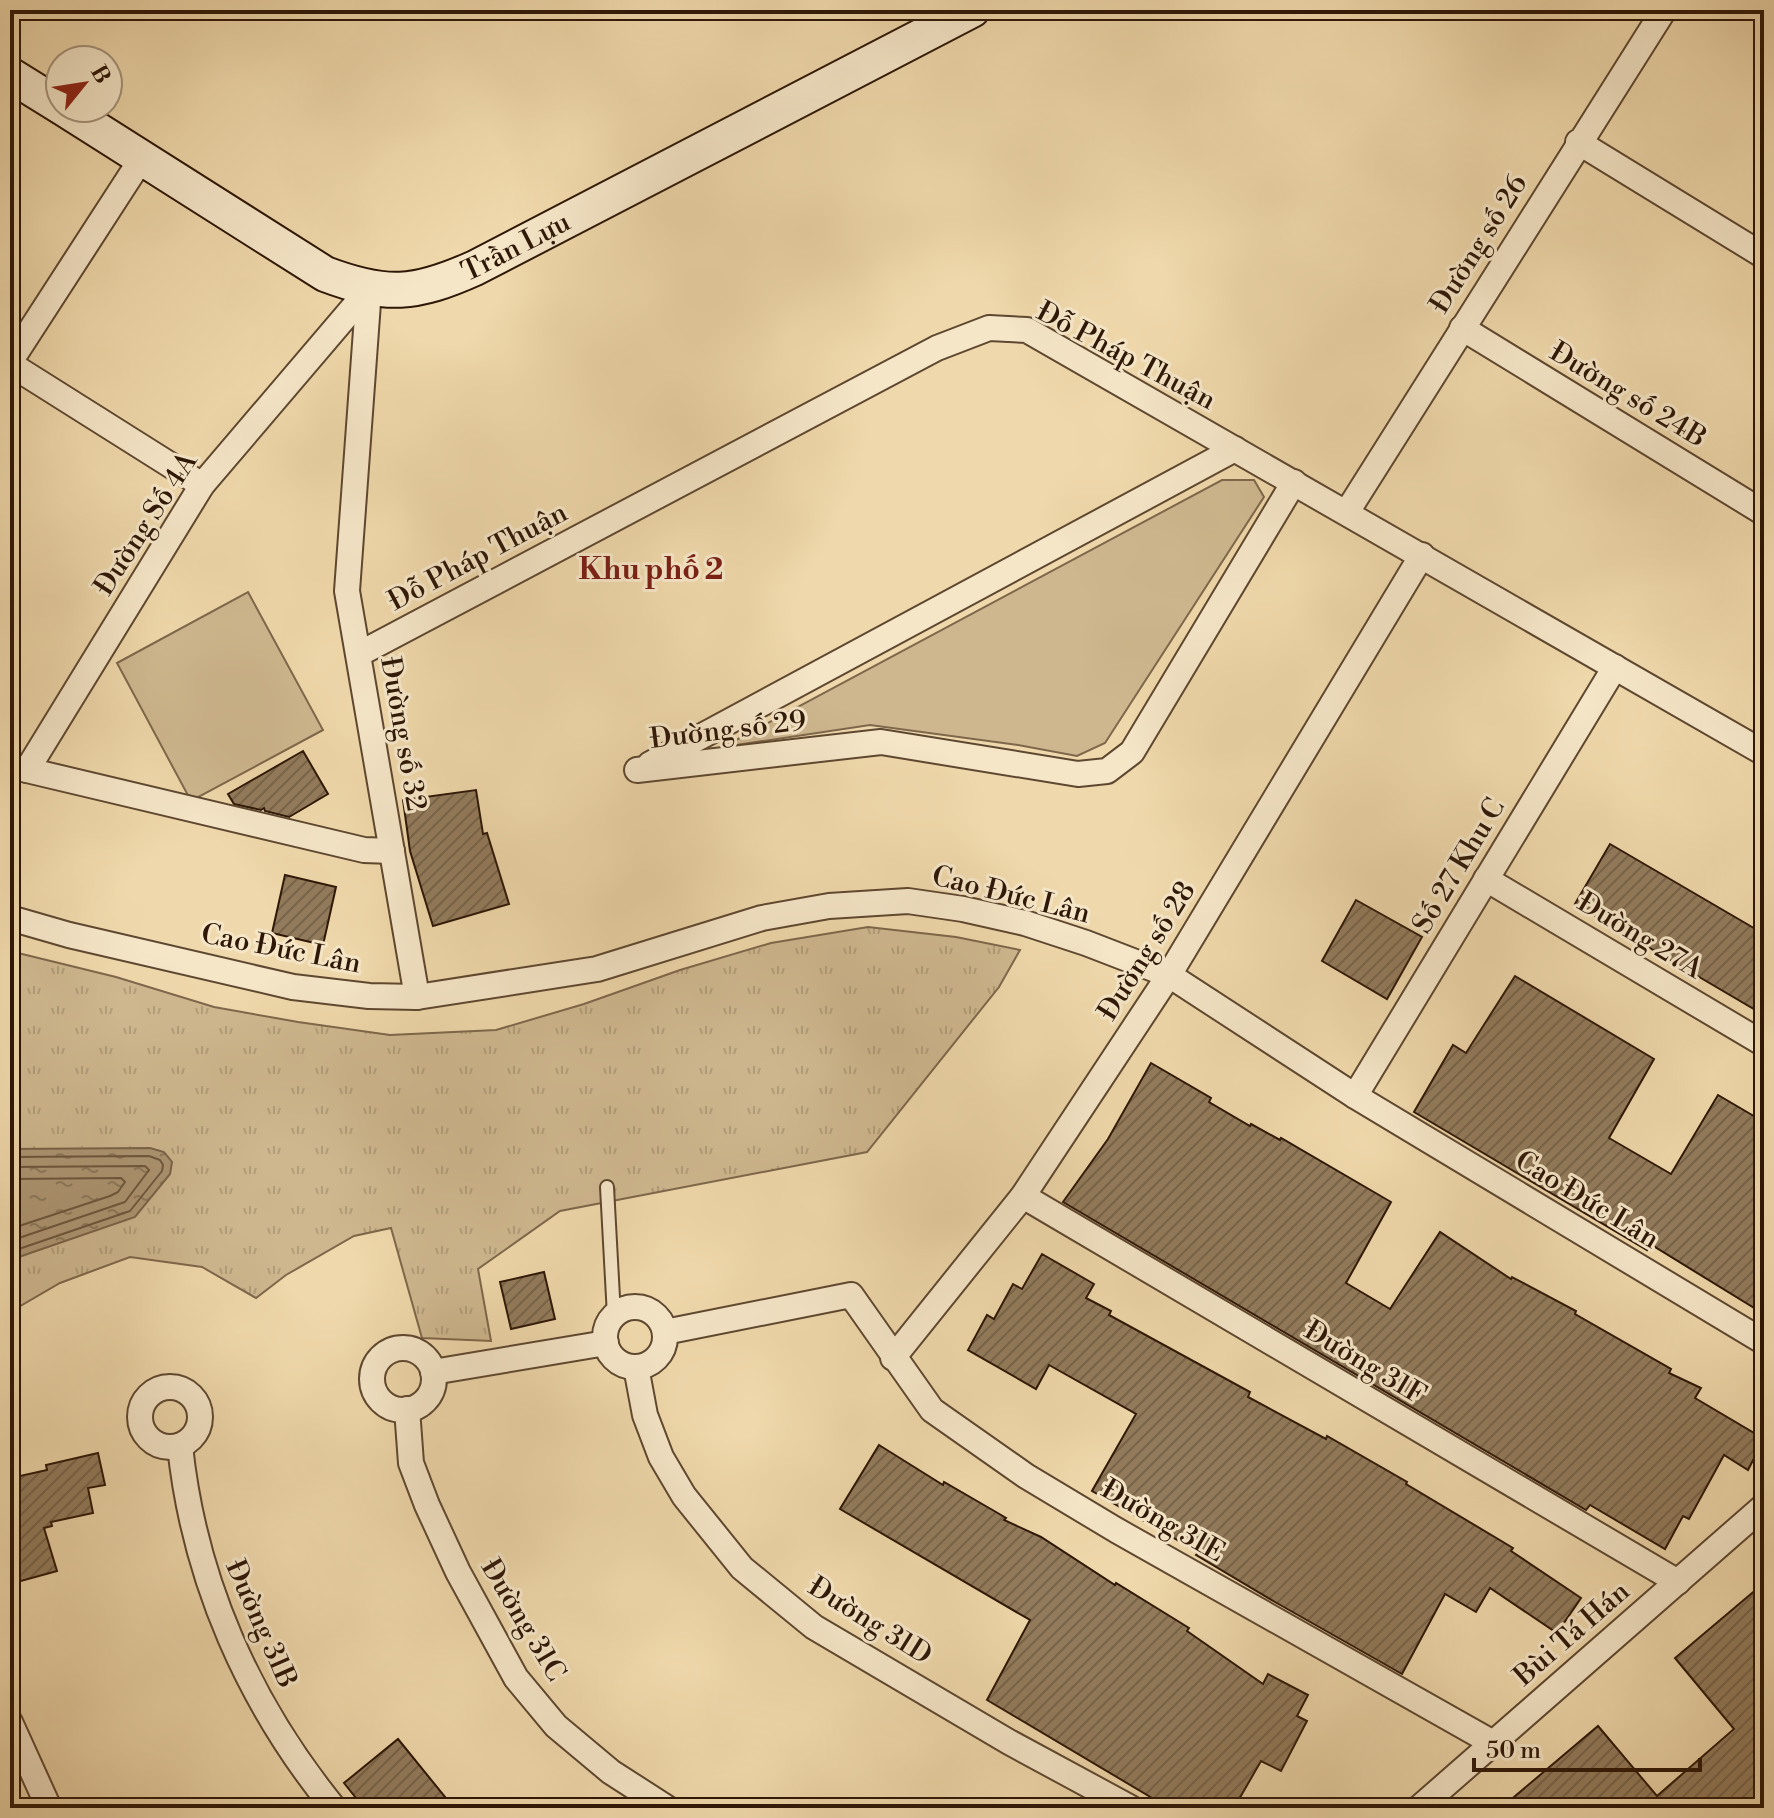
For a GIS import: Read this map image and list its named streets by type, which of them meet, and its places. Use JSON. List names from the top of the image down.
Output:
{
  "streets": {
    "street": [
      "Đường số 26",
      "Trần Lựu",
      "Đỗ Pháp Thuận",
      "Đường số 24B",
      "Đường Số 4A",
      "Đường số 29",
      "Đường số 32",
      "Số 27 Khu C",
      "Cao Đức Lân",
      "Đường 27A",
      "Đường số 28",
      "Đường 31F",
      "Đường 31E",
      "Đường 31C",
      "Đường 31D",
      "Đường 31B",
      "Bùi Tá Hán"
    ]
  },
  "crossings": [
    ["Đường số 26", "Đỗ Pháp Thuận"],
    ["Đường số 26", "Đường số 24B"],
    ["Trần Lựu", "Đường Số 4A"],
    ["Trần Lựu", "Đường số 32"],
    ["Đỗ Pháp Thuận", "Đường số 29"],
    ["Đỗ Pháp Thuận", "Đường số 32"],
    ["Đỗ Pháp Thuận", "Số 27 Khu C"],
    ["Đỗ Pháp Thuận", "Đường số 28"],
    ["Đường Số 4A", "Đường số 32"],
    ["Đường số 32", "Cao Đức Lân"],
    ["Số 27 Khu C", "Cao Đức Lân"],
    ["Số 27 Khu C", "Đường 27A"],
    ["Cao Đức Lân", "Đường số 28"],
    ["Đường số 28", "Đường 31F"],
    ["Đường số 28", "Đường 31E"],
    ["Đường 31F", "Bùi Tá Hán"],
    ["Đường 31E", "Đường 31D"],
    ["Đường 31E", "Bùi Tá Hán"]
  ],
  "districts": ["Khu phố 2"],
  "scale_bar": "50 m",
  "north": "top right"
}
